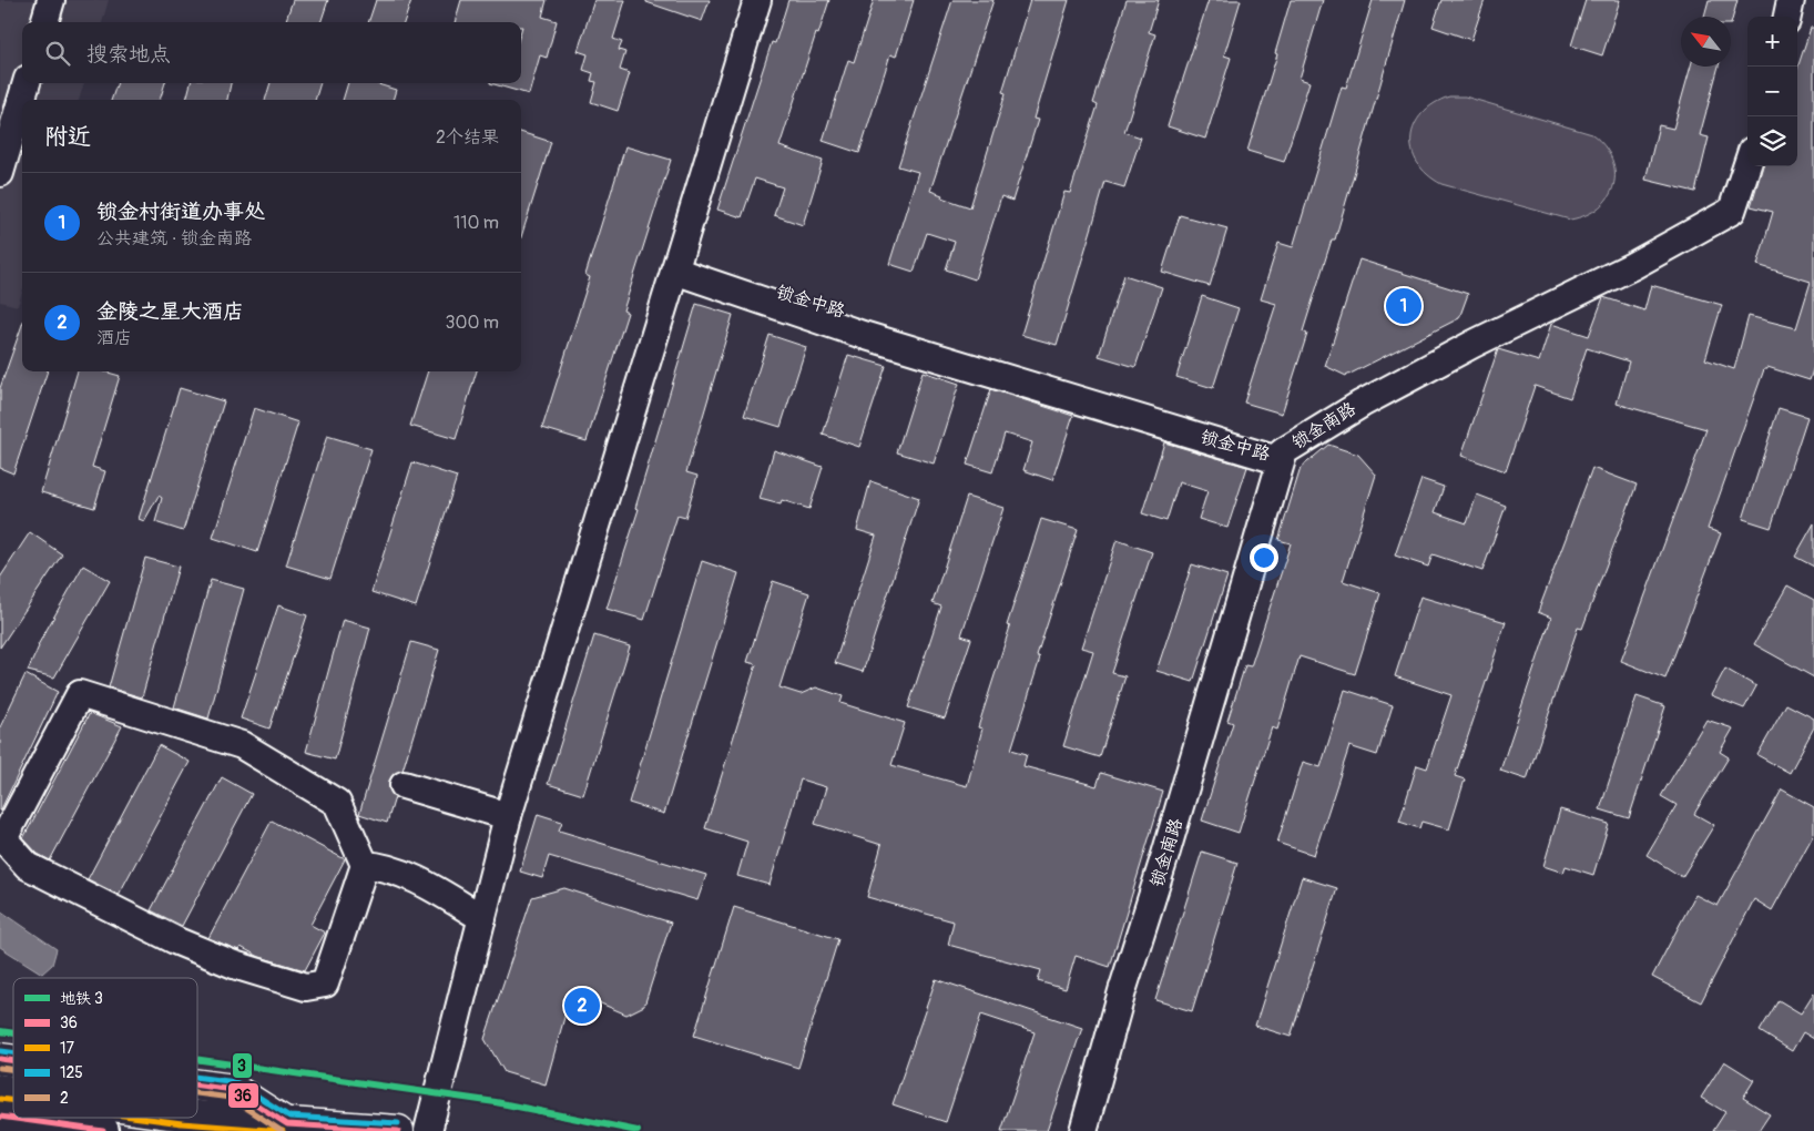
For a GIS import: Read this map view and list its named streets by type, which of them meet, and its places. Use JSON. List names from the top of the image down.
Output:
{
  "streets": {
    "street": ["锁金中路", "锁金南路"]
  },
  "crossings": [
    ["锁金中路", "锁金南路"]
  ],
  "lines": [
    "metro line 3",
    "transit line 125",
    "transit line 36",
    "transit line 2",
    "transit line 17"
  ],
  "legend": [
    "地铁 3",
    "36",
    "17",
    "125",
    "2"
  ],
  "north": "top left",
  "page": {
    "map_buttons": ["+", "−"],
    "search": "搜索地点",
    "heading": ["附近", "2个结果"],
    "list": [
      {
        "mark": "1",
        "name": "锁金村街道办事处",
        "note": "公共建筑 · 锁金南路",
        "value": "110 m"
      },
      {
        "mark": "2",
        "name": "金陵之星大酒店",
        "note": "酒店",
        "value": "300 m"
      }
    ],
    "pins": ["1", "2"]
  }
}
